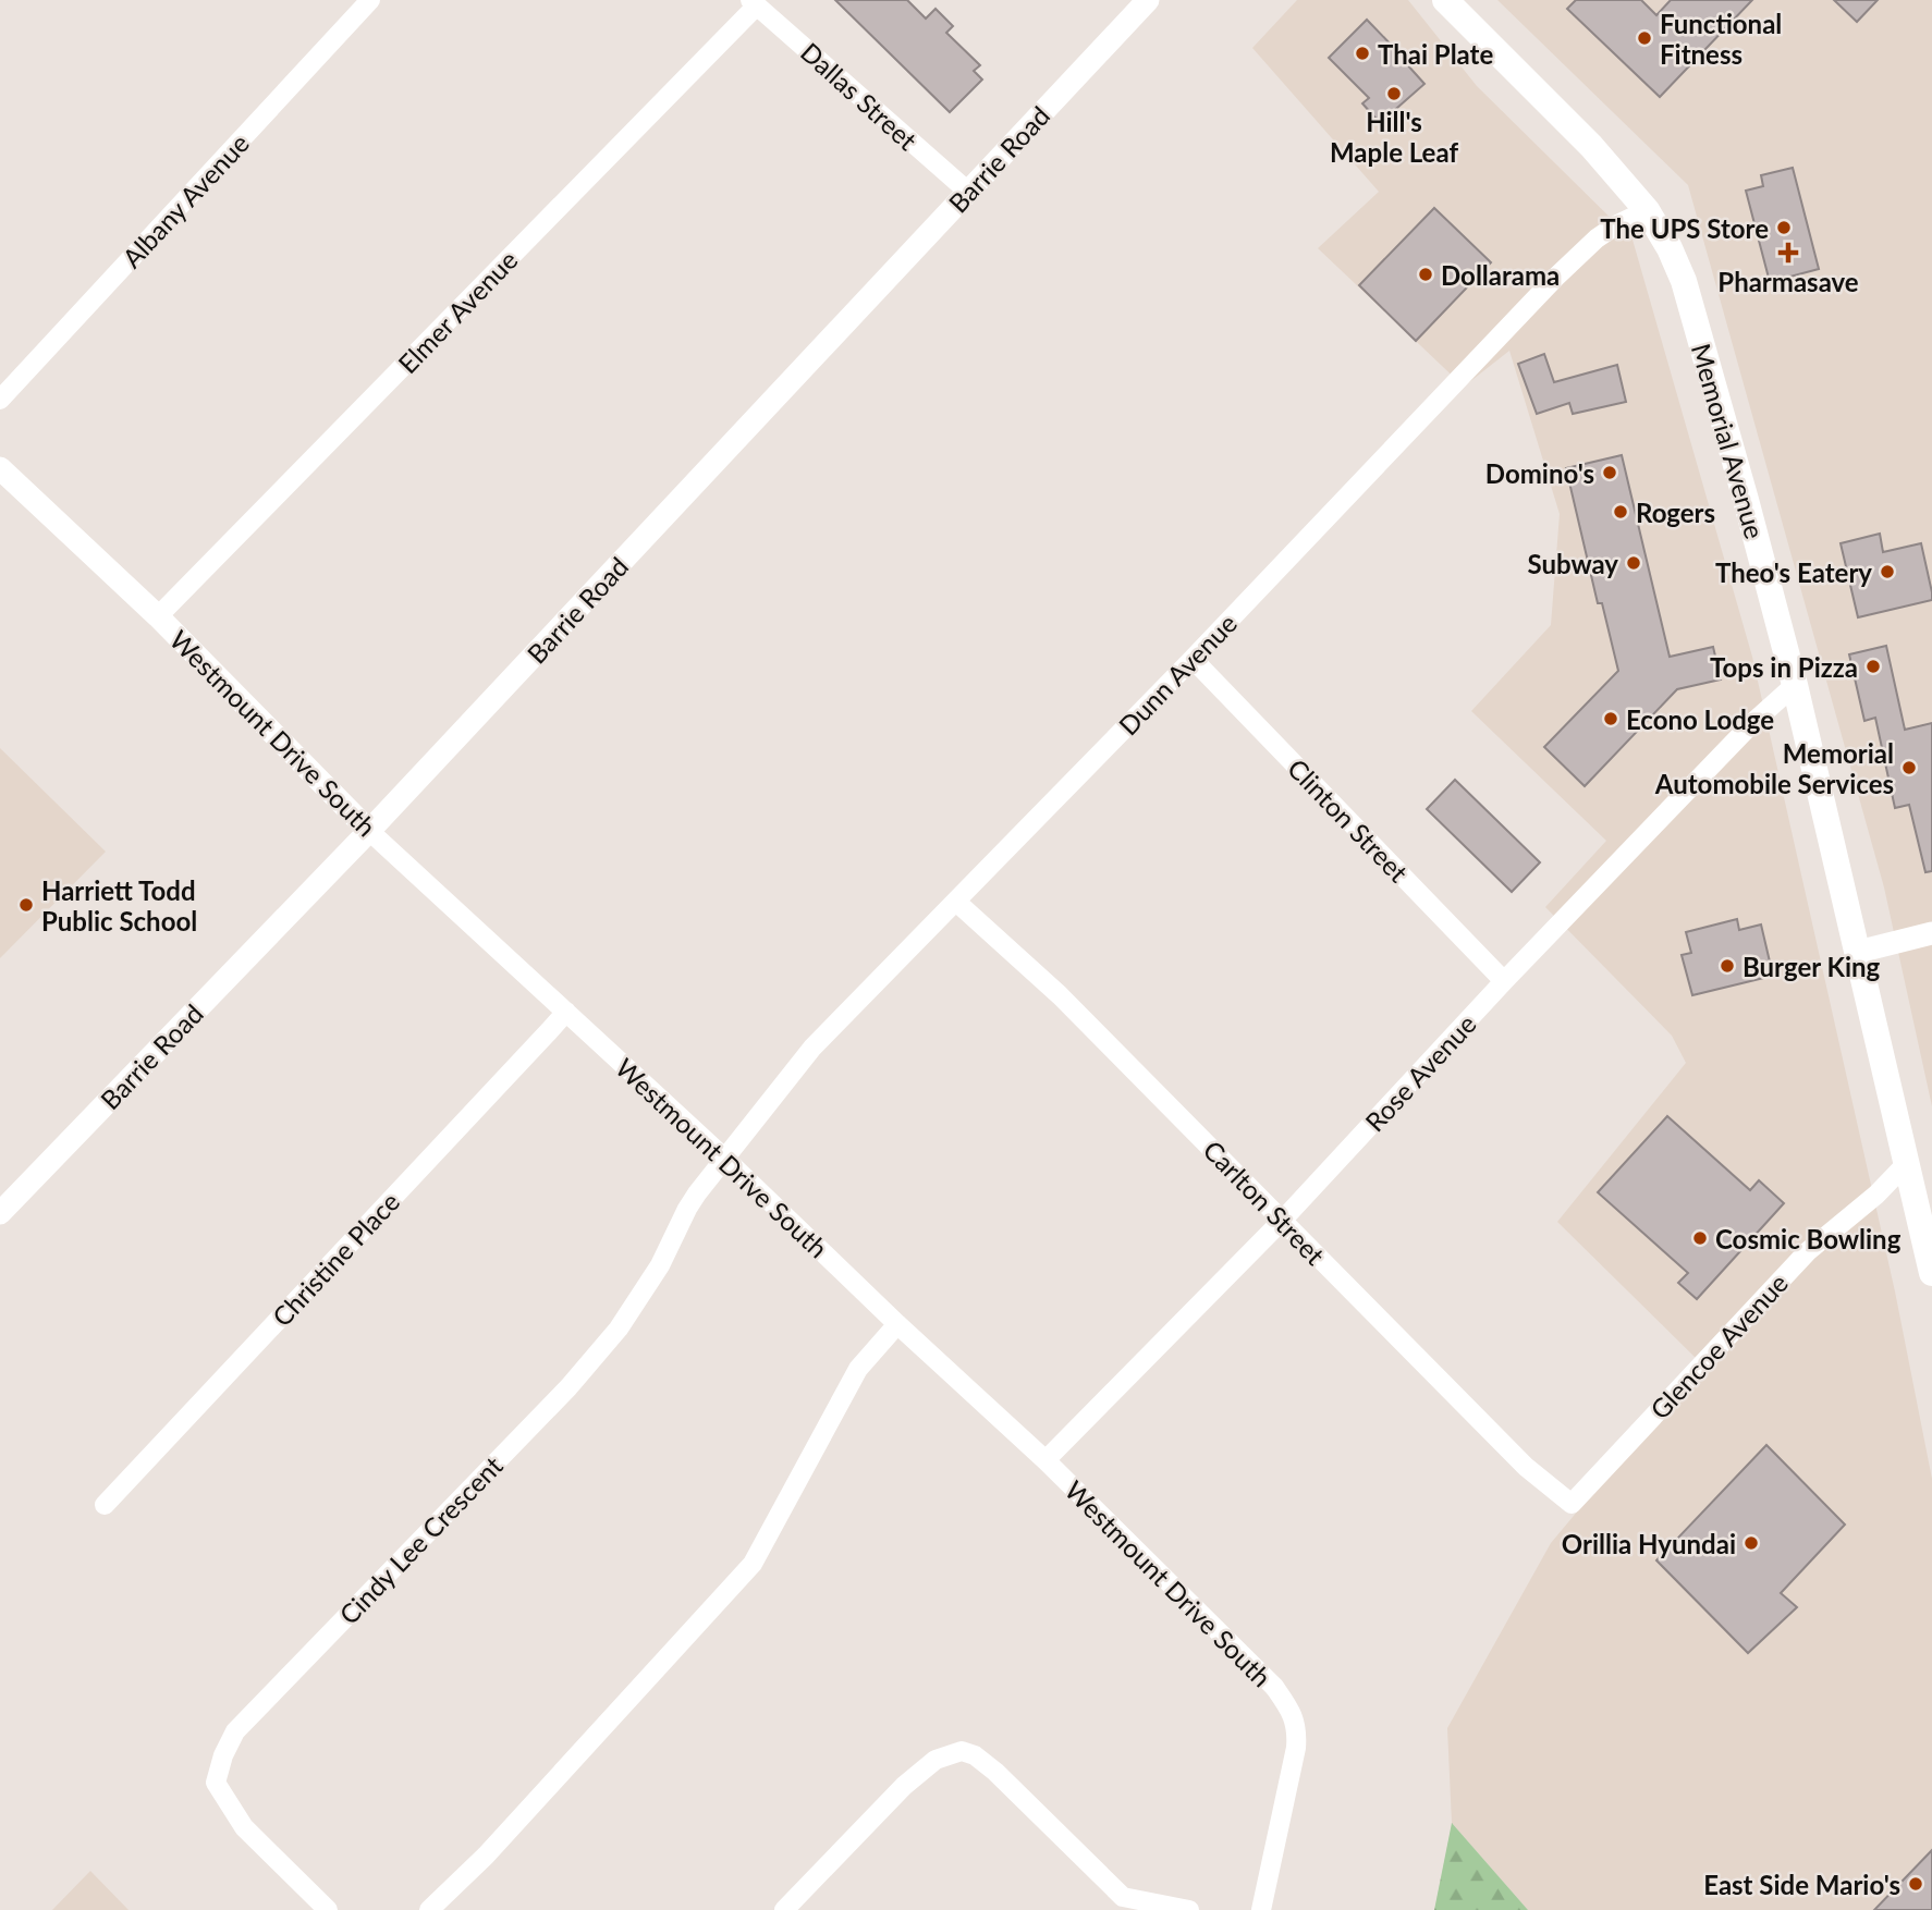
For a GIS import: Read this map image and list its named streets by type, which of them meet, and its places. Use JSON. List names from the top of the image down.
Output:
{
  "streets": {
    "main road": ["Memorial Avenue"],
    "street": [
      "Dallas Street",
      "Barrie Road",
      "Albany Avenue",
      "Elmer Avenue",
      "Dunn Avenue",
      "Westmount Drive South",
      "Clinton Street",
      "Rose Avenue",
      "Carlton Street",
      "Christine Place",
      "Glencoe Avenue",
      "Cindy Lee Crescent"
    ]
  },
  "crossings": [
    ["Dallas Street", "Barrie Road"],
    ["Dallas Street", "Elmer Avenue"],
    ["Barrie Road", "Westmount Drive South"],
    ["Elmer Avenue", "Westmount Drive South"],
    ["Memorial Avenue", "Dunn Avenue"],
    ["Memorial Avenue", "Rose Avenue"],
    ["Memorial Avenue", "Glencoe Avenue"],
    ["Dunn Avenue", "Westmount Drive South"],
    ["Dunn Avenue", "Clinton Street"],
    ["Dunn Avenue", "Carlton Street"],
    ["Dunn Avenue", "Cindy Lee Crescent"],
    ["Westmount Drive South", "Rose Avenue"],
    ["Westmount Drive South", "Christine Place"],
    ["Westmount Drive South", "Cindy Lee Crescent"],
    ["Clinton Street", "Rose Avenue"],
    ["Rose Avenue", "Carlton Street"],
    ["Carlton Street", "Glencoe Avenue"]
  ],
  "places": {
    "other": [
      "Functional Fitness",
      "Thai Plate",
      "Hill's Maple Leaf",
      "The UPS Store",
      "Dollarama",
      "Domino's",
      "Rogers",
      "Subway",
      "Theo's Eatery",
      "Tops in Pizza",
      "Econo Lodge",
      "Memorial Automobile Services",
      "Harriett Todd Public School",
      "Burger King",
      "Cosmic Bowling",
      "Orillia Hyundai",
      "East Side Mario's"
    ],
    "health": ["Pharmasave"]
  }
}
